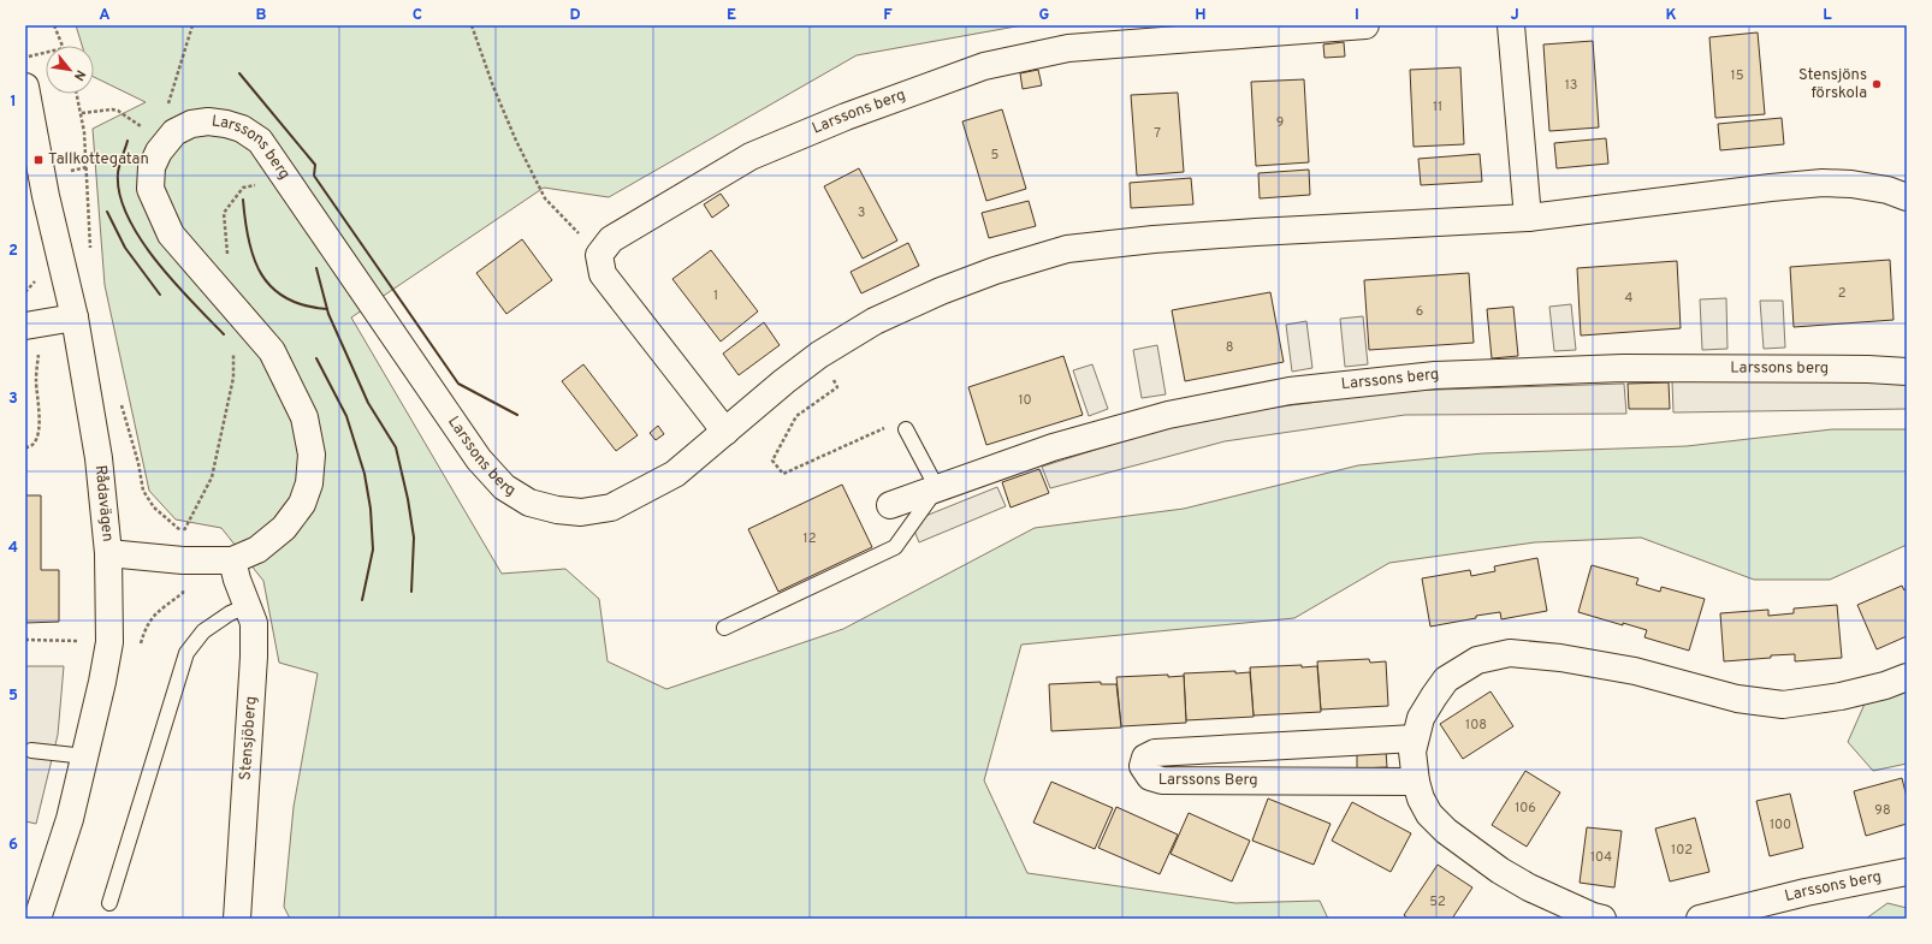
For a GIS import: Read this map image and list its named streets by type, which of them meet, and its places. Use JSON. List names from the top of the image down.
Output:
{
  "streets": {
    "street": [
      "Larssons berg",
      "Rådavägen",
      "Stensjöberg",
      "Larssons Berg"
    ]
  },
  "crossings": [
    ["Larssons berg", "Rådavägen"],
    ["Larssons berg", "Stensjöberg"]
  ],
  "places": {
    "other": ["Stensjöns förskola"],
    "transit": ["Tallkottegatan"]
  },
  "house_numbers": [
    "15",
    "13",
    "11",
    "9",
    "7",
    "5",
    "3",
    "2",
    "1",
    "4",
    "6",
    "8",
    "10",
    "12",
    "108",
    "106",
    "98",
    "100",
    "102",
    "104",
    "52"
  ],
  "north": "bottom right",
  "grid": {
    "columns": [
      "A",
      "B",
      "C",
      "D",
      "E",
      "F",
      "G",
      "H",
      "I",
      "J",
      "K",
      "L"
    ],
    "rows": [
      "1",
      "2",
      "3",
      "4",
      "5",
      "6"
    ]
  }
}
